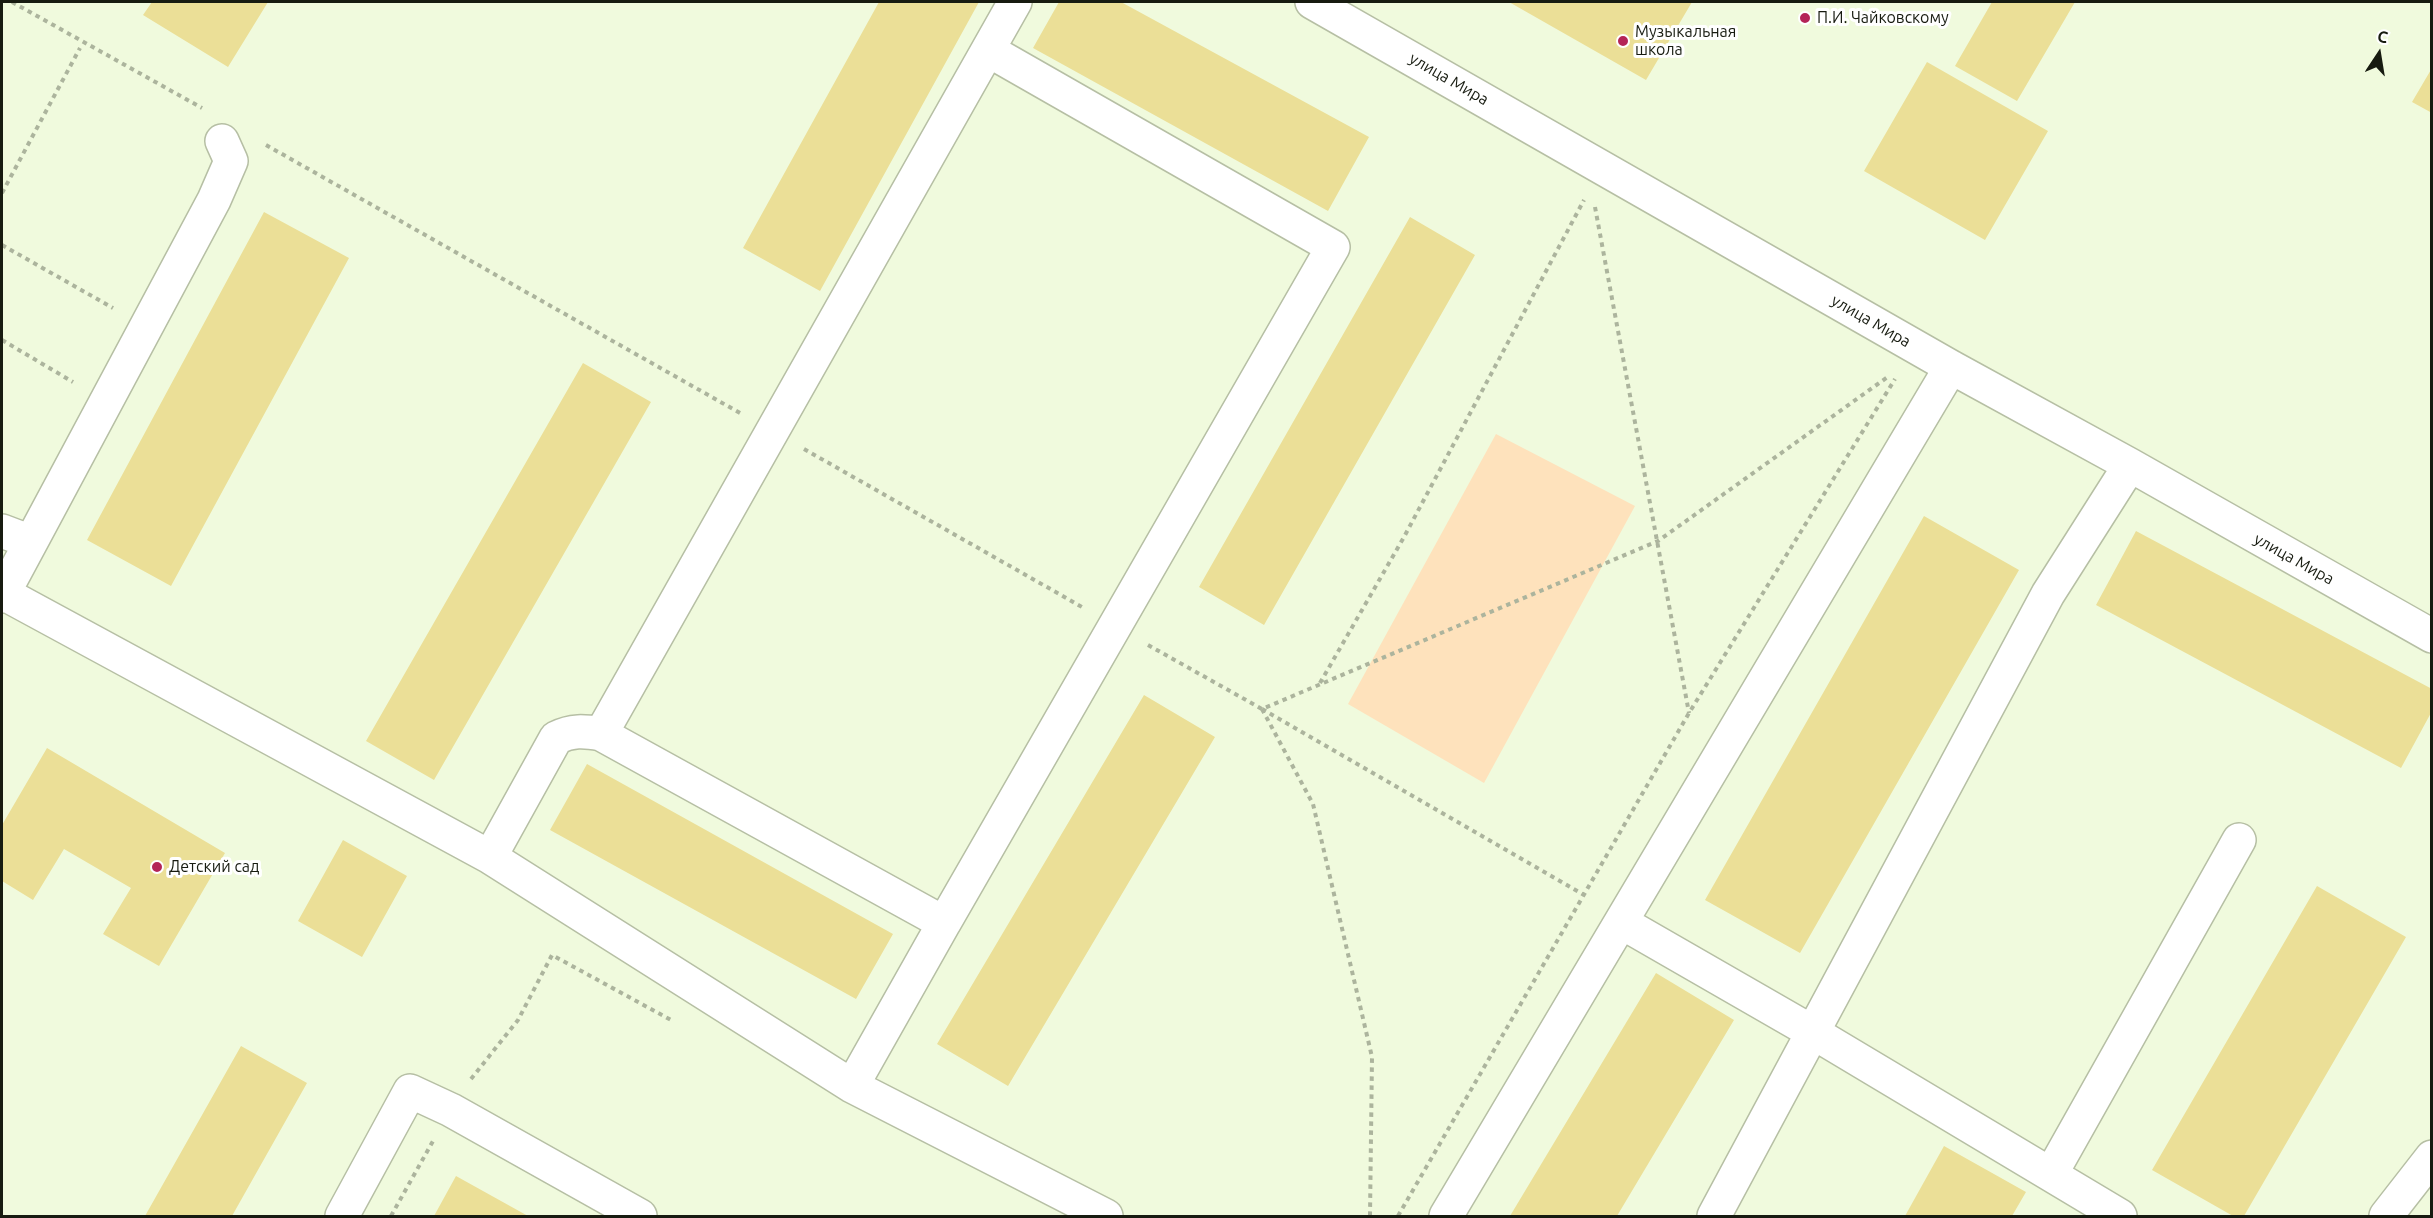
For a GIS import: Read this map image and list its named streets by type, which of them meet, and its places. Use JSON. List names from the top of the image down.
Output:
{
  "streets": {
    "street": ["улица Мира"]
  },
  "places": ["П.И. Чайковскому", "Музыкальная школа", "Детский сад"],
  "north": "top"
}
